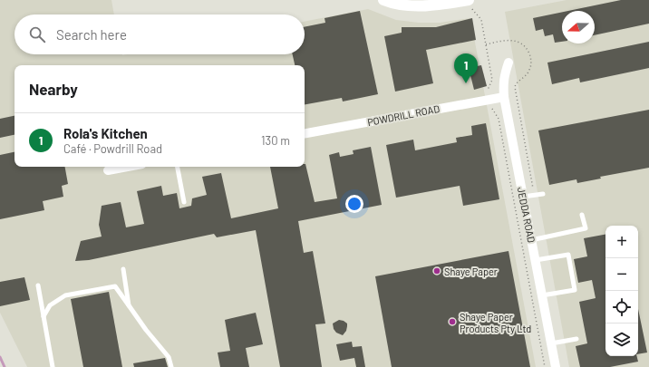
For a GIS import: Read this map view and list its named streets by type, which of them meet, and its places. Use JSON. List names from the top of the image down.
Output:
{
  "streets": {
    "street": ["POWDRILL ROAD", "JEDDA ROAD"]
  },
  "crossings": [
    ["POWDRILL ROAD", "JEDDA ROAD"]
  ],
  "places": ["Shaye Paper", "Shaye Paper Products Pty Ltd"],
  "north": "left",
  "page": {
    "search": "Search here",
    "pins": "1",
    "heading": "Nearby",
    "list": [
      {
        "mark": "1",
        "name": "Rola's Kitchen",
        "note": "Café · Powdrill Road",
        "value": "130 m"
      }
    ],
    "map_buttons": ["+", "−"]
  }
}
